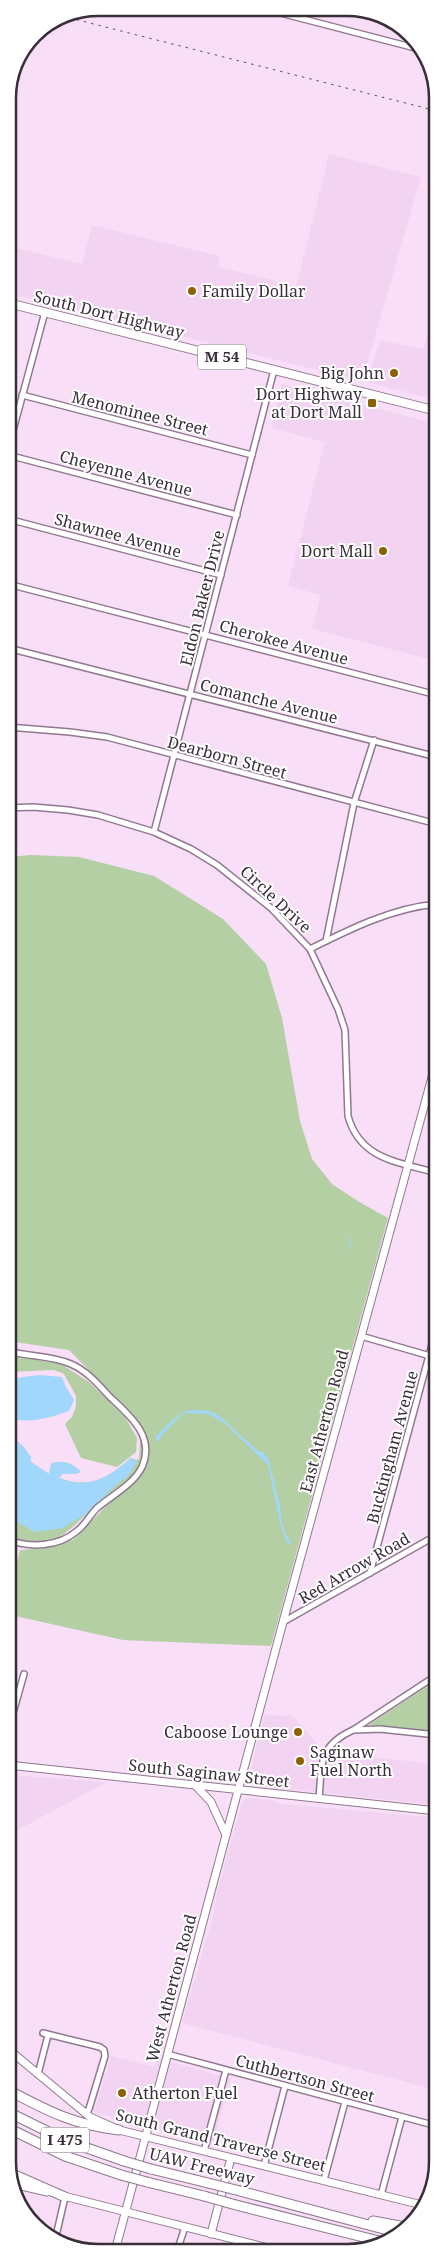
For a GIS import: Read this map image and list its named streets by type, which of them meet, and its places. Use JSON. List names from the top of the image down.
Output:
{
  "streets": {
    "highway": ["I 475", "UAW Freeway"],
    "main road": [
      "South Dort Highway",
      "M 54",
      "East Atherton Road",
      "South Saginaw Street",
      "West Atherton Road",
      "South Grand Traverse Street"
    ],
    "street": [
      "Menominee Street",
      "Cheyenne Avenue",
      "Shawnee Avenue",
      "Eldon Baker Drive",
      "Cherokee Avenue",
      "Comanche Avenue",
      "Dearborn Street",
      "Circle Drive",
      "Buckingham Avenue",
      "Red Arrow Road",
      "Cuthbertson Street"
    ]
  },
  "crossings": [
    ["South Dort Highway", "Eldon Baker Drive"],
    ["Menominee Street", "Eldon Baker Drive"],
    ["Cheyenne Avenue", "Eldon Baker Drive"],
    ["Shawnee Avenue", "Eldon Baker Drive"],
    ["Eldon Baker Drive", "Cherokee Avenue"],
    ["Eldon Baker Drive", "Comanche Avenue"],
    ["Eldon Baker Drive", "Dearborn Street"],
    ["Eldon Baker Drive", "Circle Drive"],
    ["Circle Drive", "East Atherton Road"],
    ["East Atherton Road", "Red Arrow Road"],
    ["East Atherton Road", "South Saginaw Street"],
    ["East Atherton Road", "West Atherton Road"],
    ["Buckingham Avenue", "Red Arrow Road"],
    ["South Saginaw Street", "West Atherton Road"],
    ["West Atherton Road", "Cuthbertson Street"],
    ["West Atherton Road", "South Grand Traverse Street"]
  ],
  "places": {
    "other": [
      "Family Dollar",
      "Big John",
      "Dort Mall",
      "Caboose Lounge",
      "Saginaw Fuel North",
      "Atherton Fuel"
    ],
    "transit": ["Dort Highway at Dort Mall"]
  }
}
